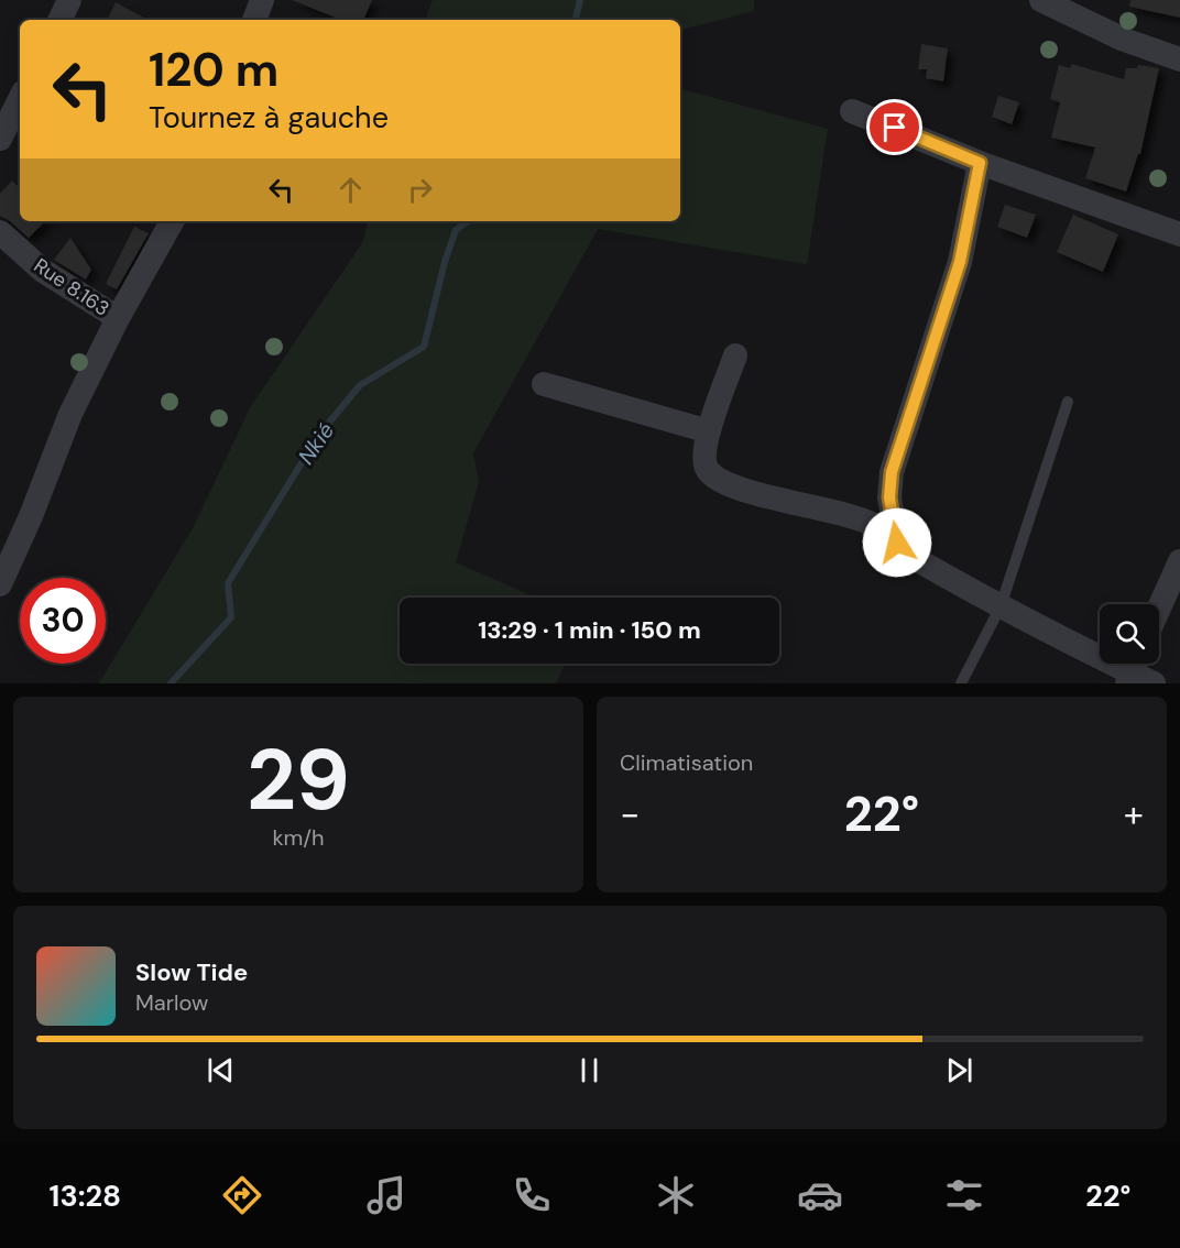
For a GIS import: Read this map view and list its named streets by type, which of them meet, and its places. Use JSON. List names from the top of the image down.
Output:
{
  "streets": {
    "street": ["Rue 8.163"]
  },
  "water": ["Nkié"],
  "page": {
    "turn": ["120 m", "Tournez à gauche"],
    "limit": "30",
    "trip": "13:29 · 1 min · 150 m",
    "tile": [
      ["29", "km/h"],
      "Climatisation"
    ],
    "heat": ["−", "22°", "+"],
    "song": ["Slow Tide", "Marlow"],
    "tabs": ["13:28", "22°"]
  }
}
